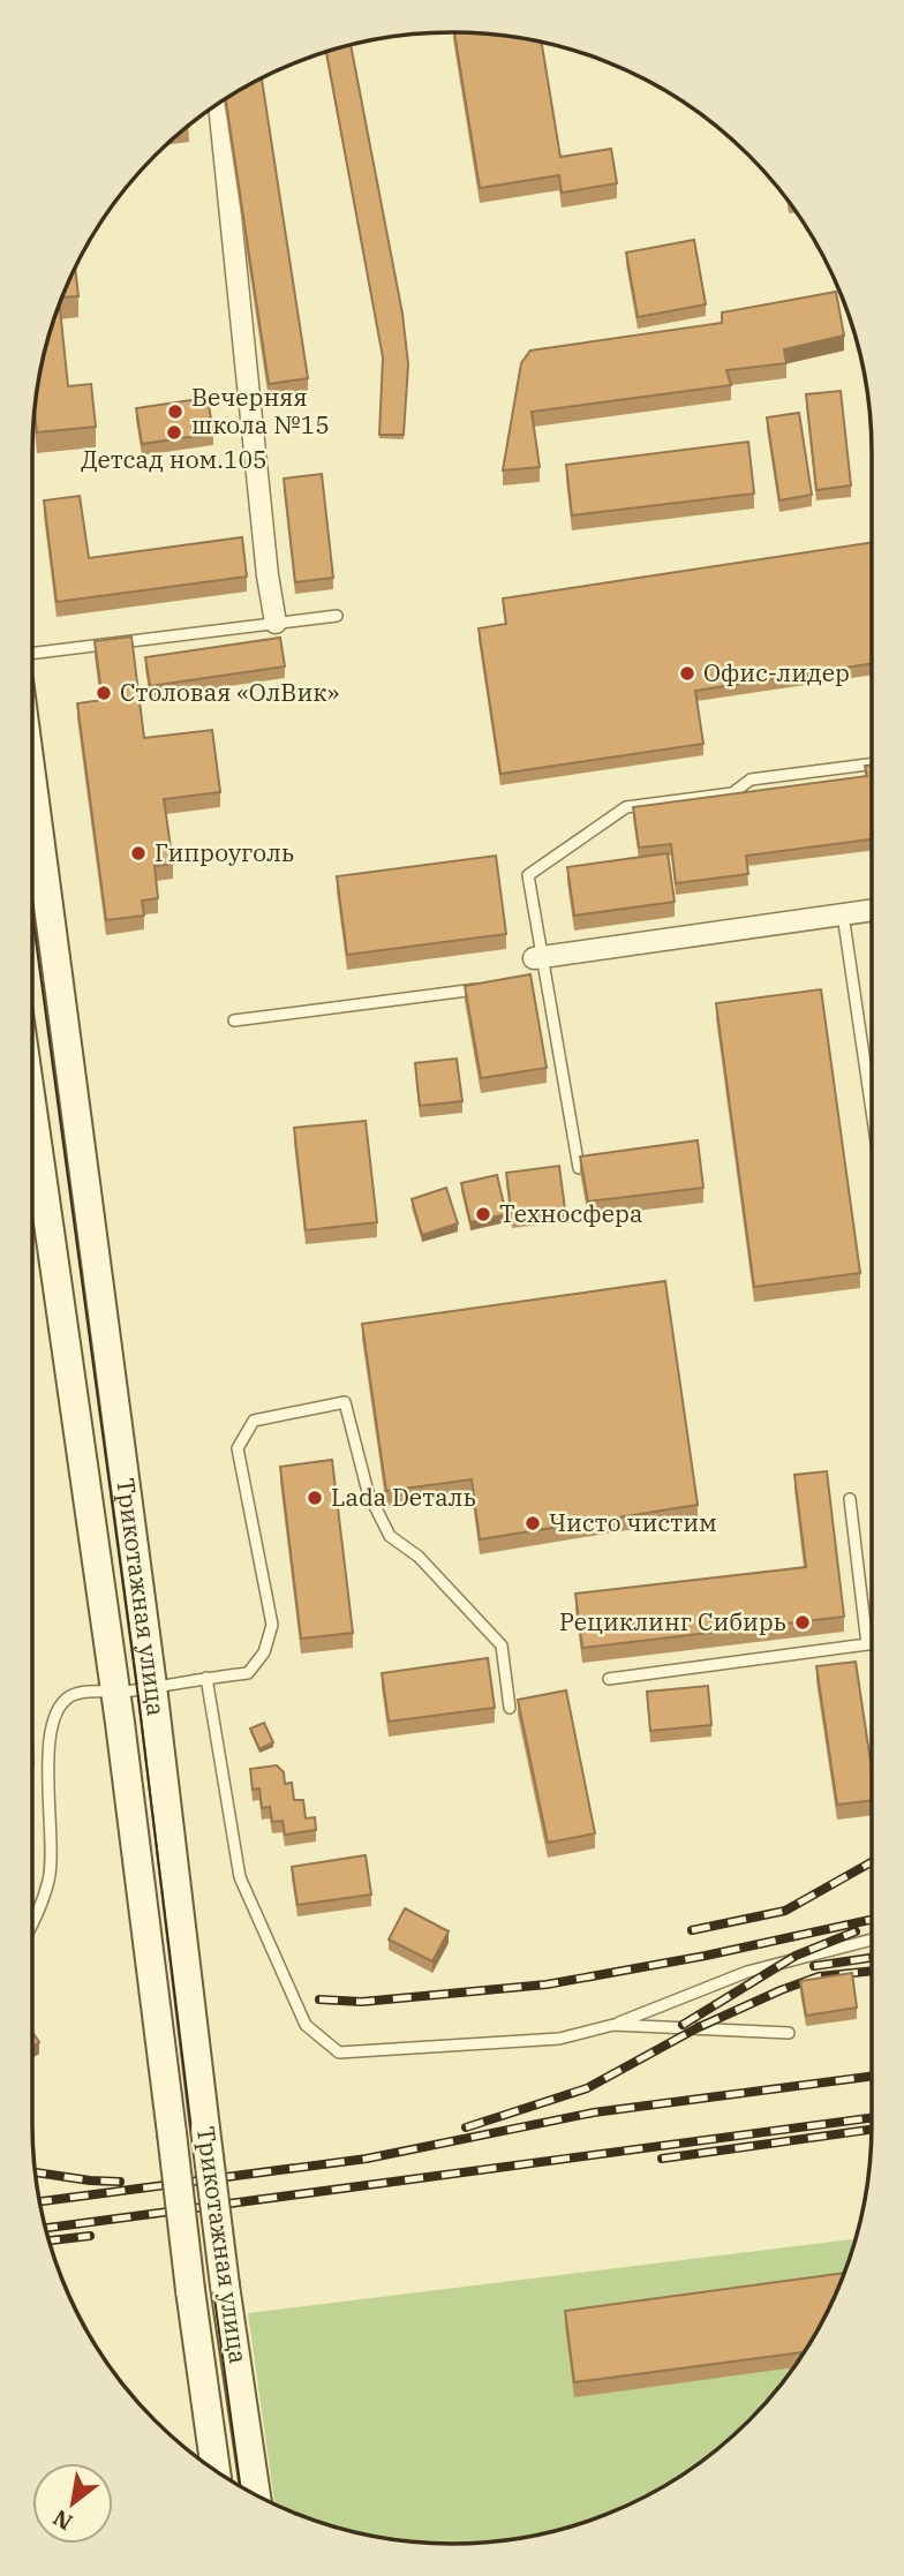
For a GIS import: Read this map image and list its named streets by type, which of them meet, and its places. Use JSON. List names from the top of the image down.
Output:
{
  "streets": {
    "main road": ["Трикотажная улица"]
  },
  "places": [
    "Вечерняя школа №15",
    "Детсад ном.105",
    "Офис-лидер",
    "Столовая «ОлВик»",
    "Гипроуголь",
    "Техносфера",
    "Lada Dеталь",
    "Чисто чистим",
    "Рециклинг Сибирь"
  ],
  "north": "bottom left"
}
